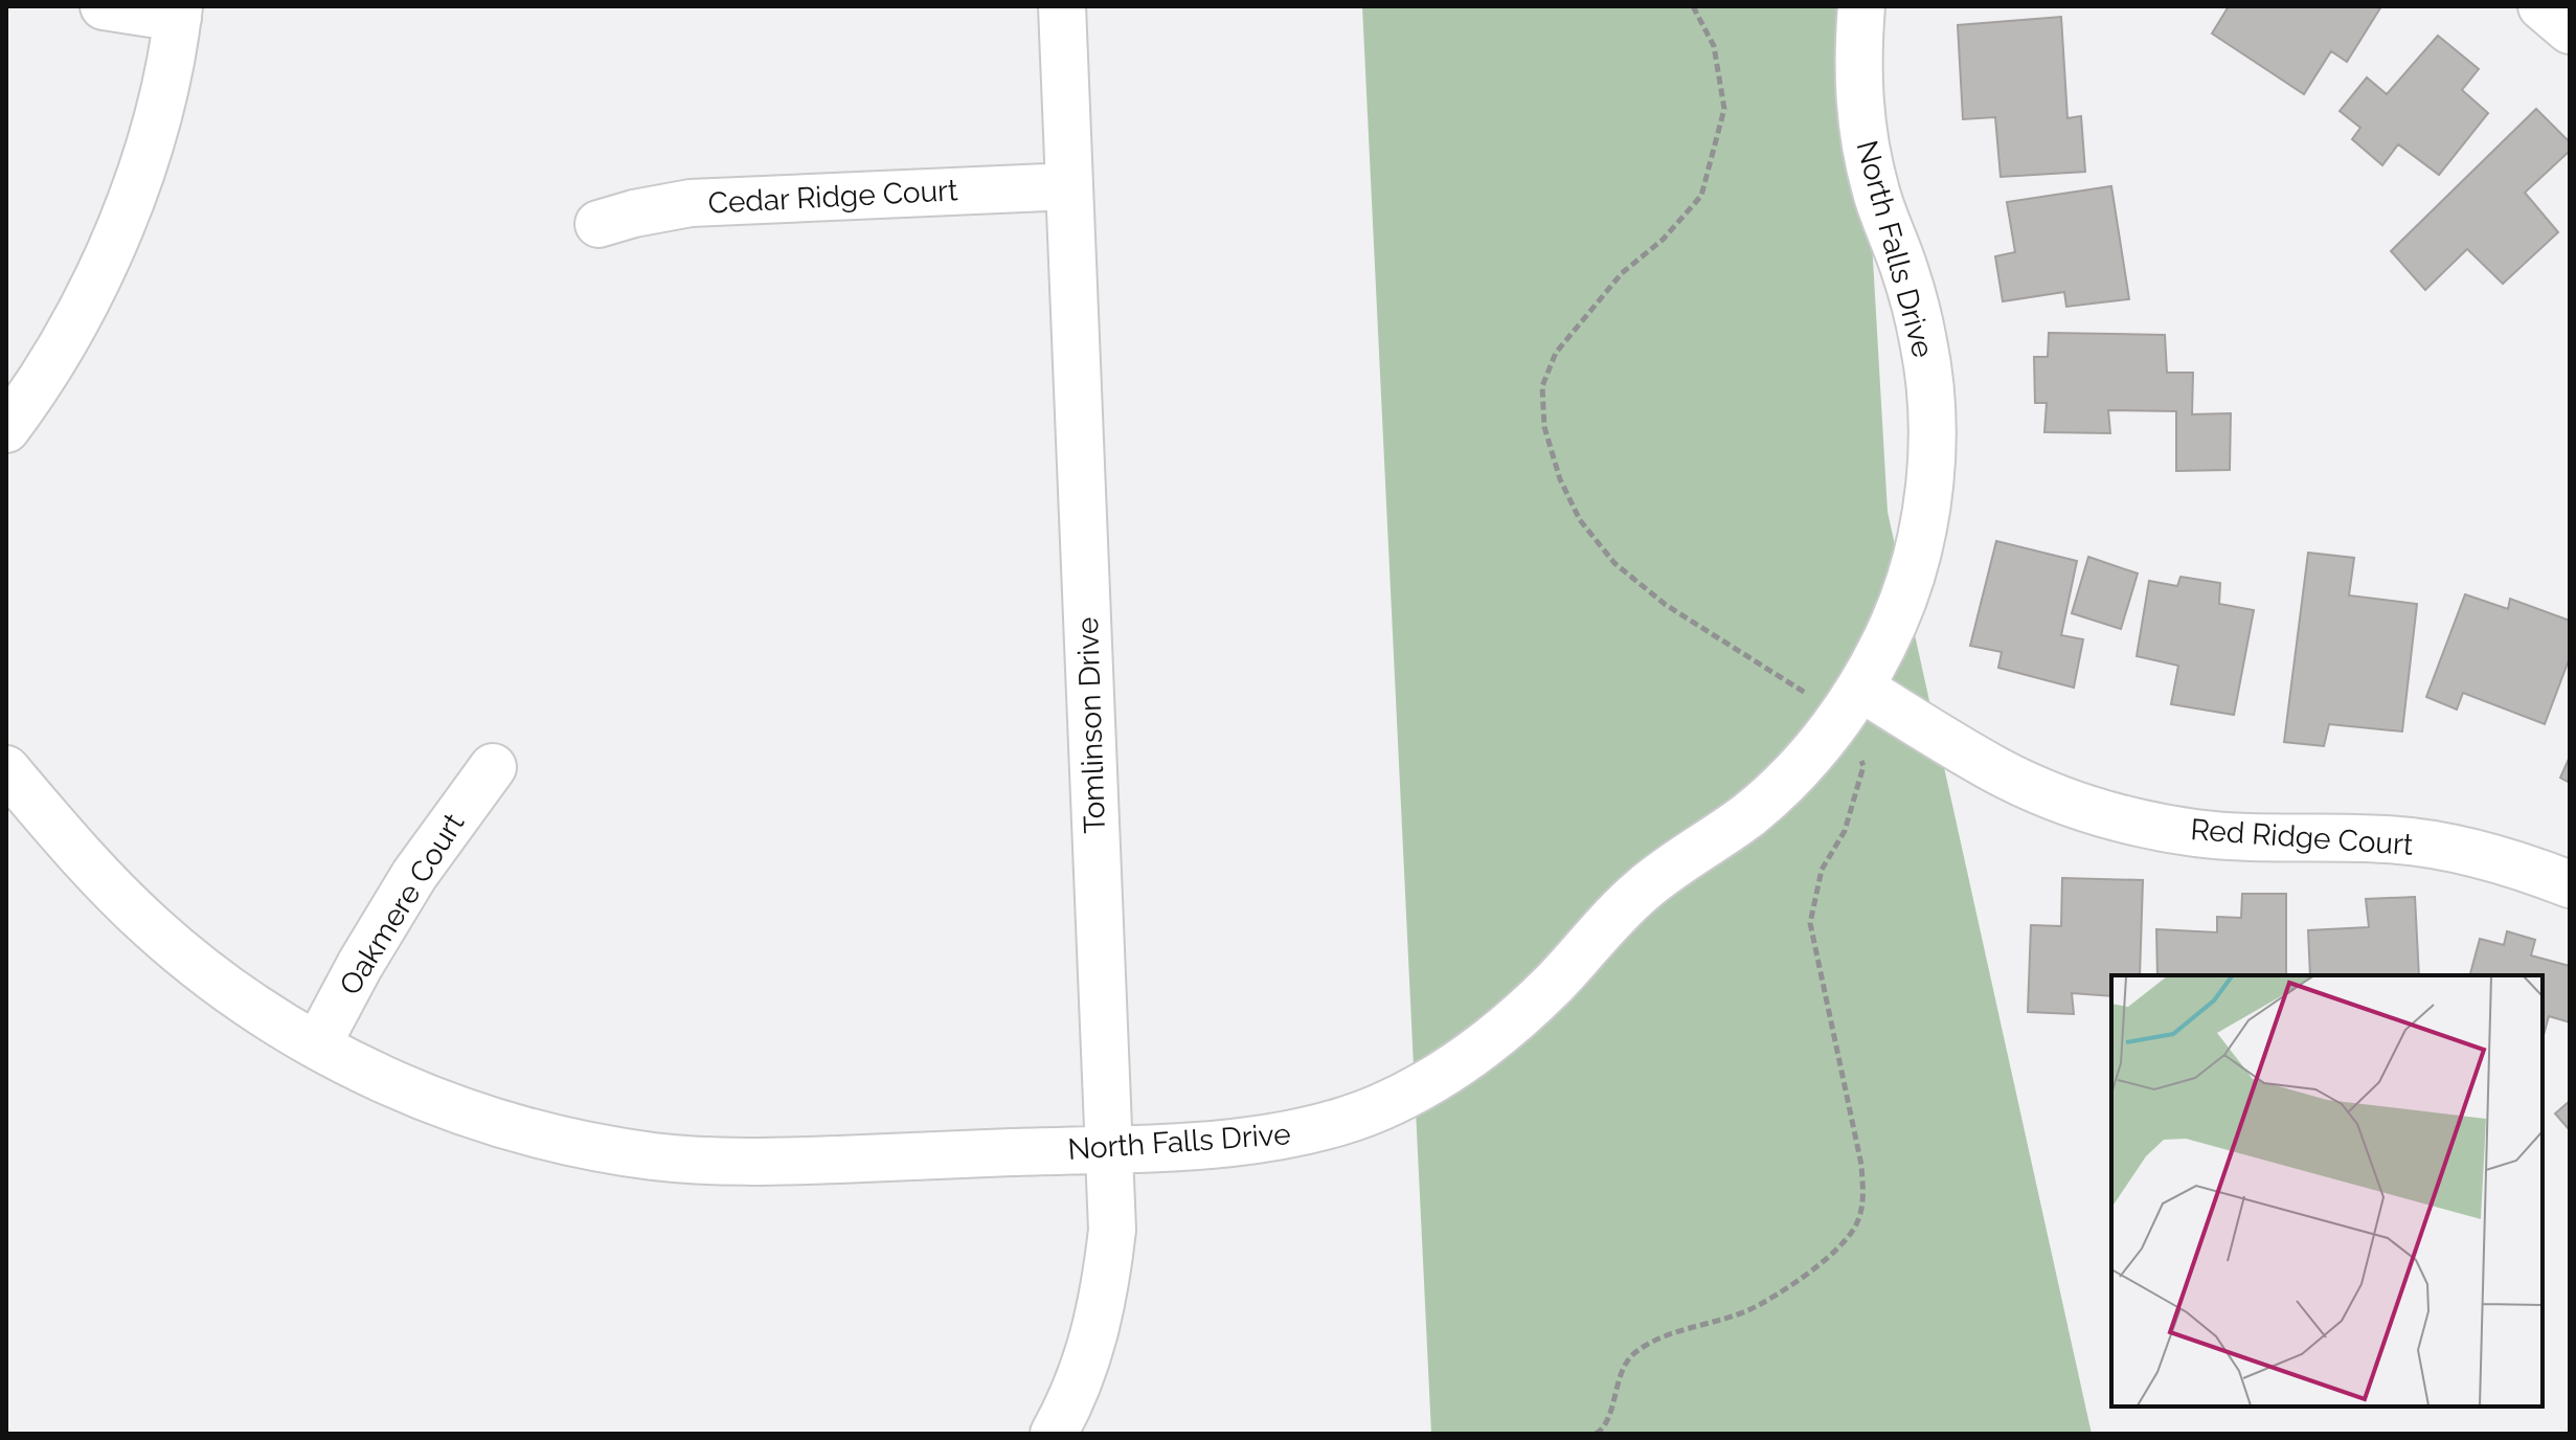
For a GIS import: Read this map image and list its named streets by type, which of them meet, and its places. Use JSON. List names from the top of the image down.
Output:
{
  "streets": {
    "street": [
      "Cedar Ridge Court",
      "North Falls Drive",
      "Tomlinson Drive",
      "Red Ridge Court",
      "Oakmere Court"
    ]
  },
  "crossings": [
    ["Cedar Ridge Court", "Tomlinson Drive"],
    ["North Falls Drive", "Tomlinson Drive"],
    ["North Falls Drive", "Red Ridge Court"],
    ["North Falls Drive", "Oakmere Court"]
  ]
}
